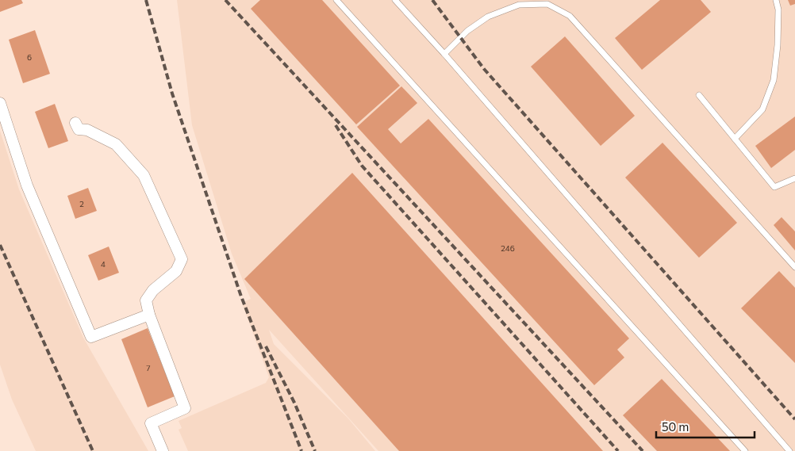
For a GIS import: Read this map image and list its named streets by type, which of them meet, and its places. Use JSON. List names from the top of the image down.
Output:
{
  "house_numbers": [
    "6",
    "2",
    "246",
    "4",
    "7"
  ],
  "scale_bar": "50 m"
}
